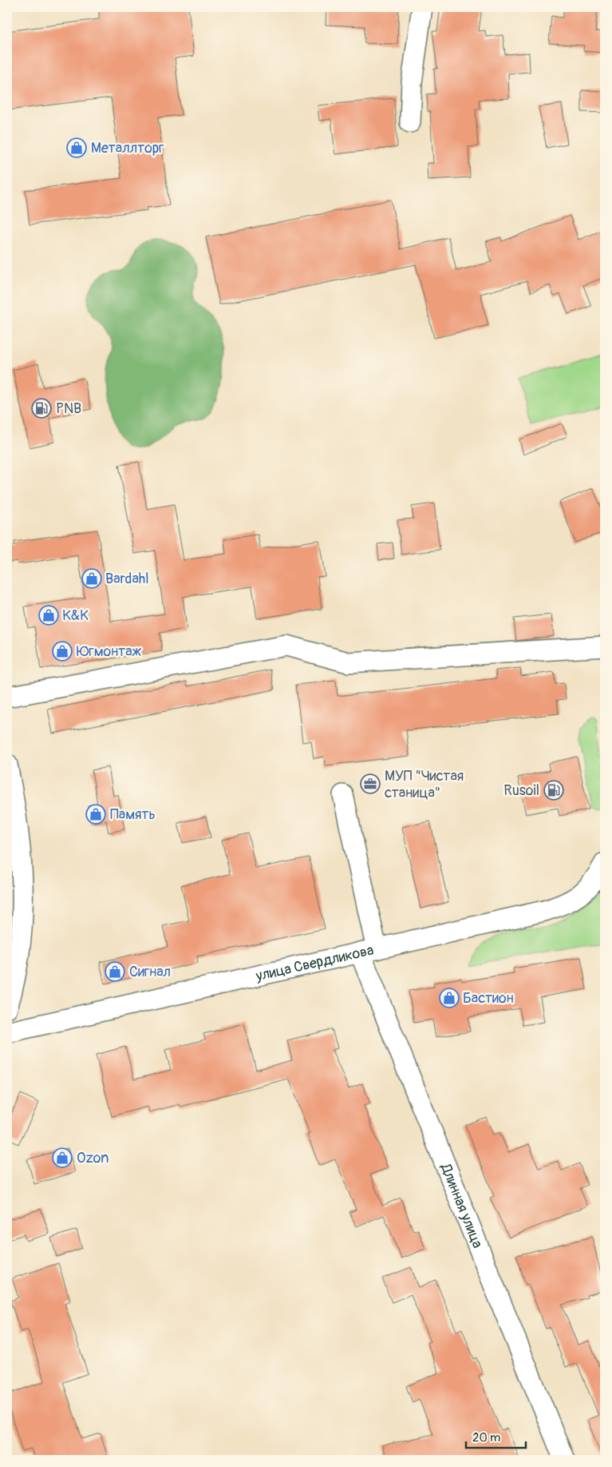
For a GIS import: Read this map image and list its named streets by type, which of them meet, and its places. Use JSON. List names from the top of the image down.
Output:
{
  "streets": {
    "street": ["улица Свердликова", "Длинная улица"]
  },
  "crossings": [
    ["улица Свердликова", "Длинная улица"]
  ],
  "places": {
    "shop": [
      "Металлторг",
      "Bardahl",
      "K&K",
      "Югмонтаж",
      "Память",
      "Сигнал",
      "Бастион",
      "Ozon"
    ],
    "fuel station": ["PNB", "Rusoil"],
    "office": ["МУП \"Чистая станица\""]
  },
  "scale_bar": "20 m"
}
